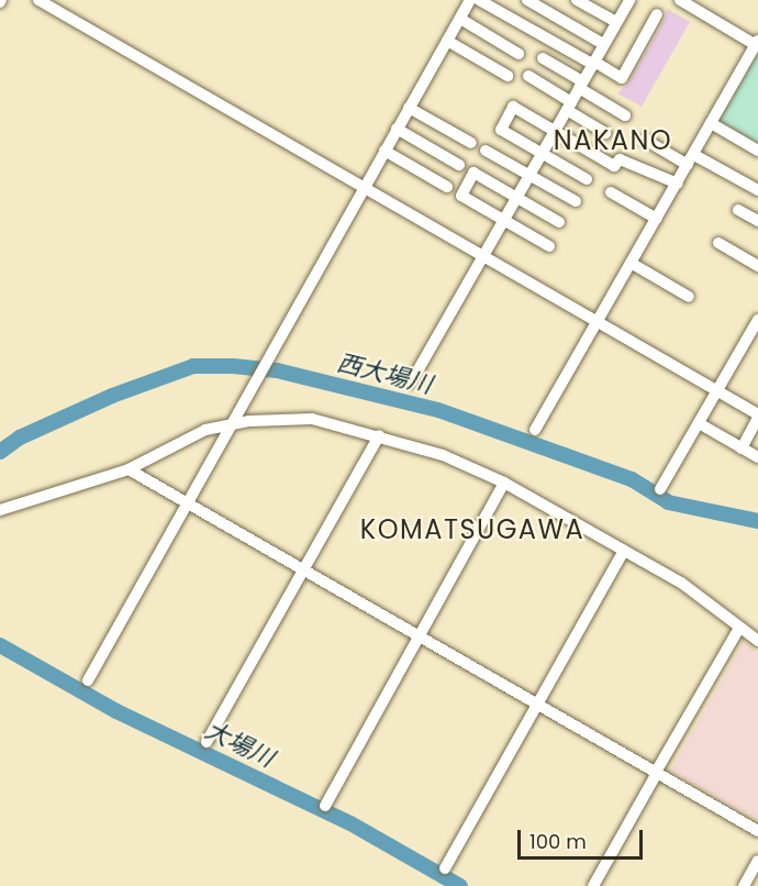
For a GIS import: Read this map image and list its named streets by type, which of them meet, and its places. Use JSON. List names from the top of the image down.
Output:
{
  "districts": ["NAKANO", "KOMATSUGAWA"],
  "water": ["西大場川", "大場川"],
  "scale_bar": "100 m"
}
